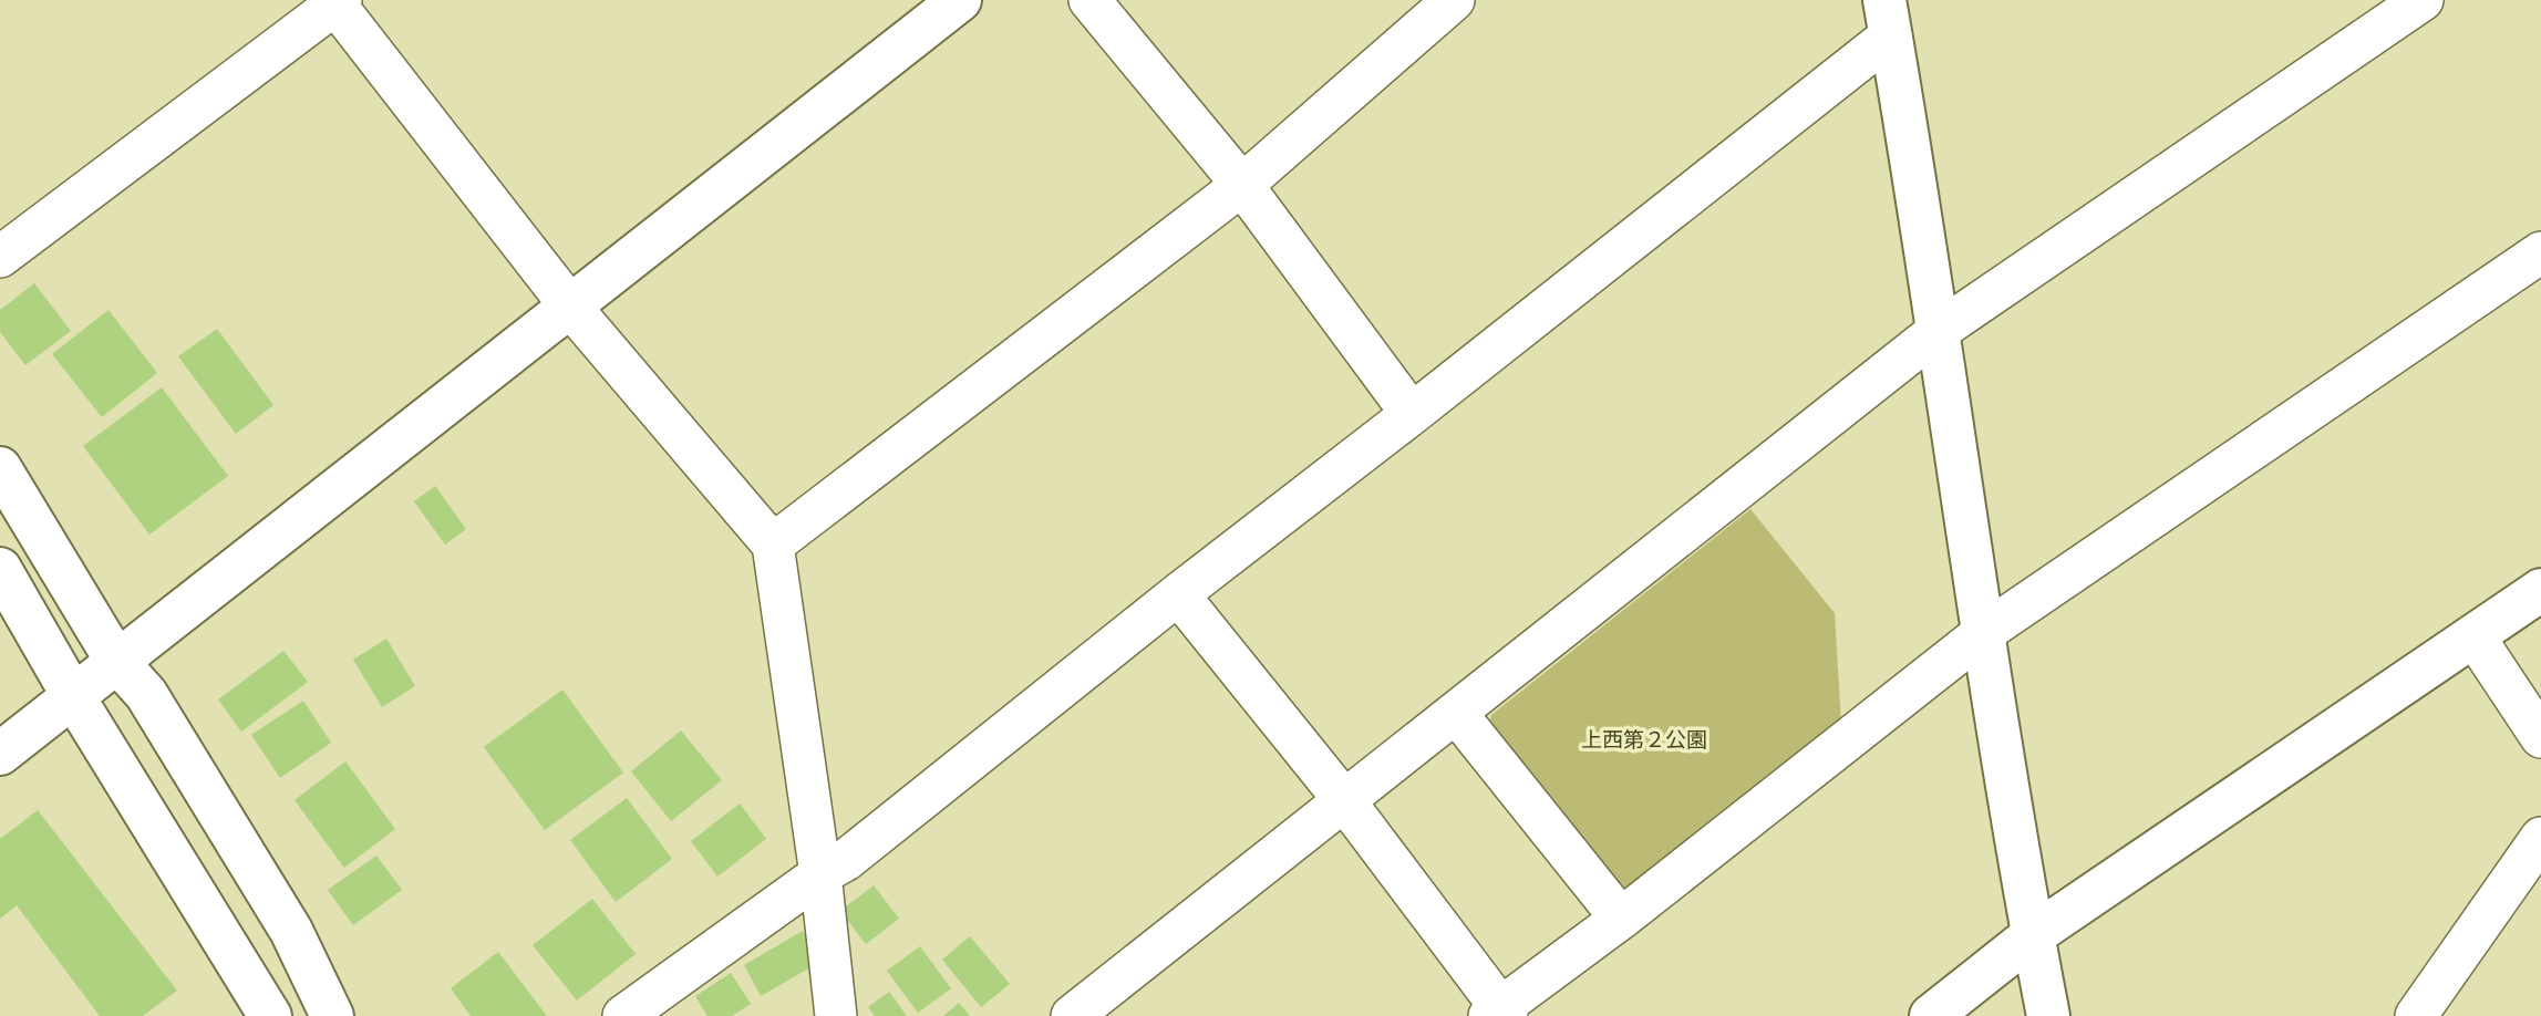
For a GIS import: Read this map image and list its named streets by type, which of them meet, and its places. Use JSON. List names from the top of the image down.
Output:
{
  "parks": ["上西第２公園"]
}
